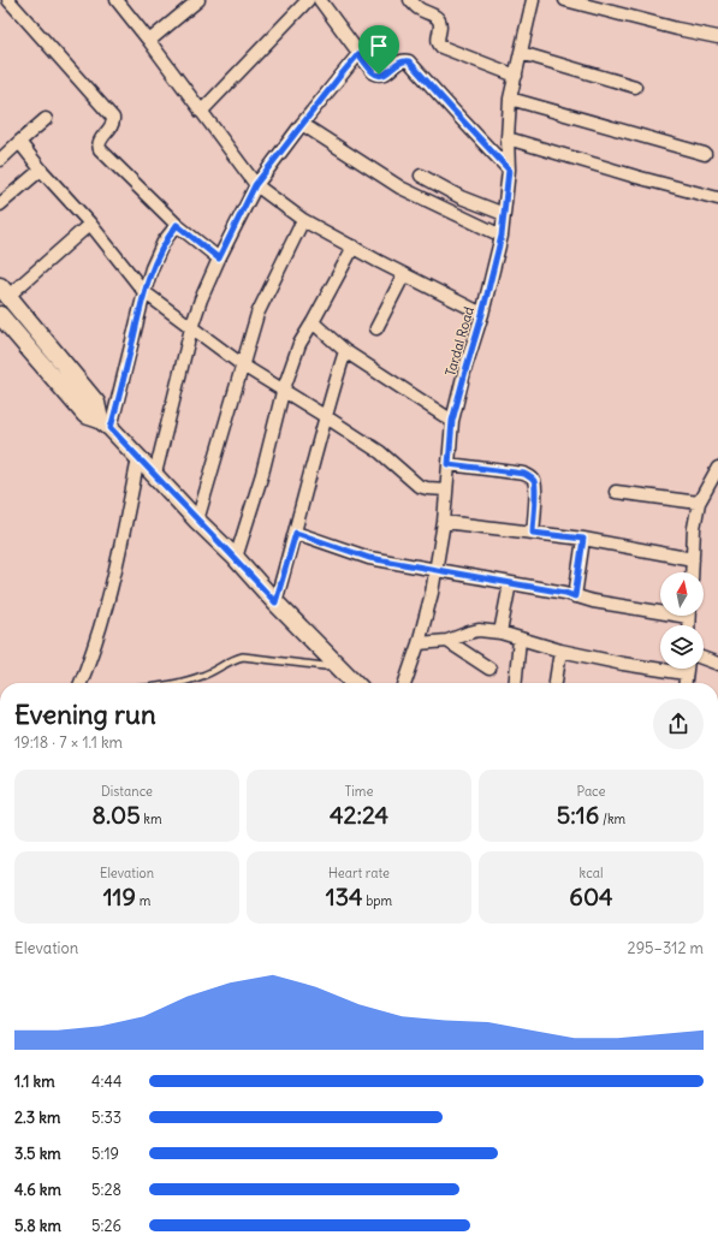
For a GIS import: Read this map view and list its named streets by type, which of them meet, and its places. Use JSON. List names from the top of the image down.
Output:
{
  "streets": {
    "street": ["Tardal Road"]
  },
  "north": "top",
  "page": {
    "heading": ["Evening run", "19:18 · 7 × 1.1 km"],
    "stats": [
      ["Distance", "8.05 km"],
      ["Time", "42:24"],
      ["Pace", "5:16 /km"],
      ["Elevation", "119 m"],
      ["Heart rate", "134 bpm"],
      ["kcal", "604"]
    ],
    "chart": ["Elevation", "295–312 m"],
    "list": [
      {
        "name": "1.1 km",
        "note": "4:44"
      },
      {
        "name": "2.3 km",
        "note": "5:33"
      },
      {
        "name": "3.5 km",
        "note": "5:19"
      },
      {
        "name": "4.6 km",
        "note": "5:28"
      },
      {
        "name": "5.8 km",
        "note": "5:26"
      }
    ]
  }
}
